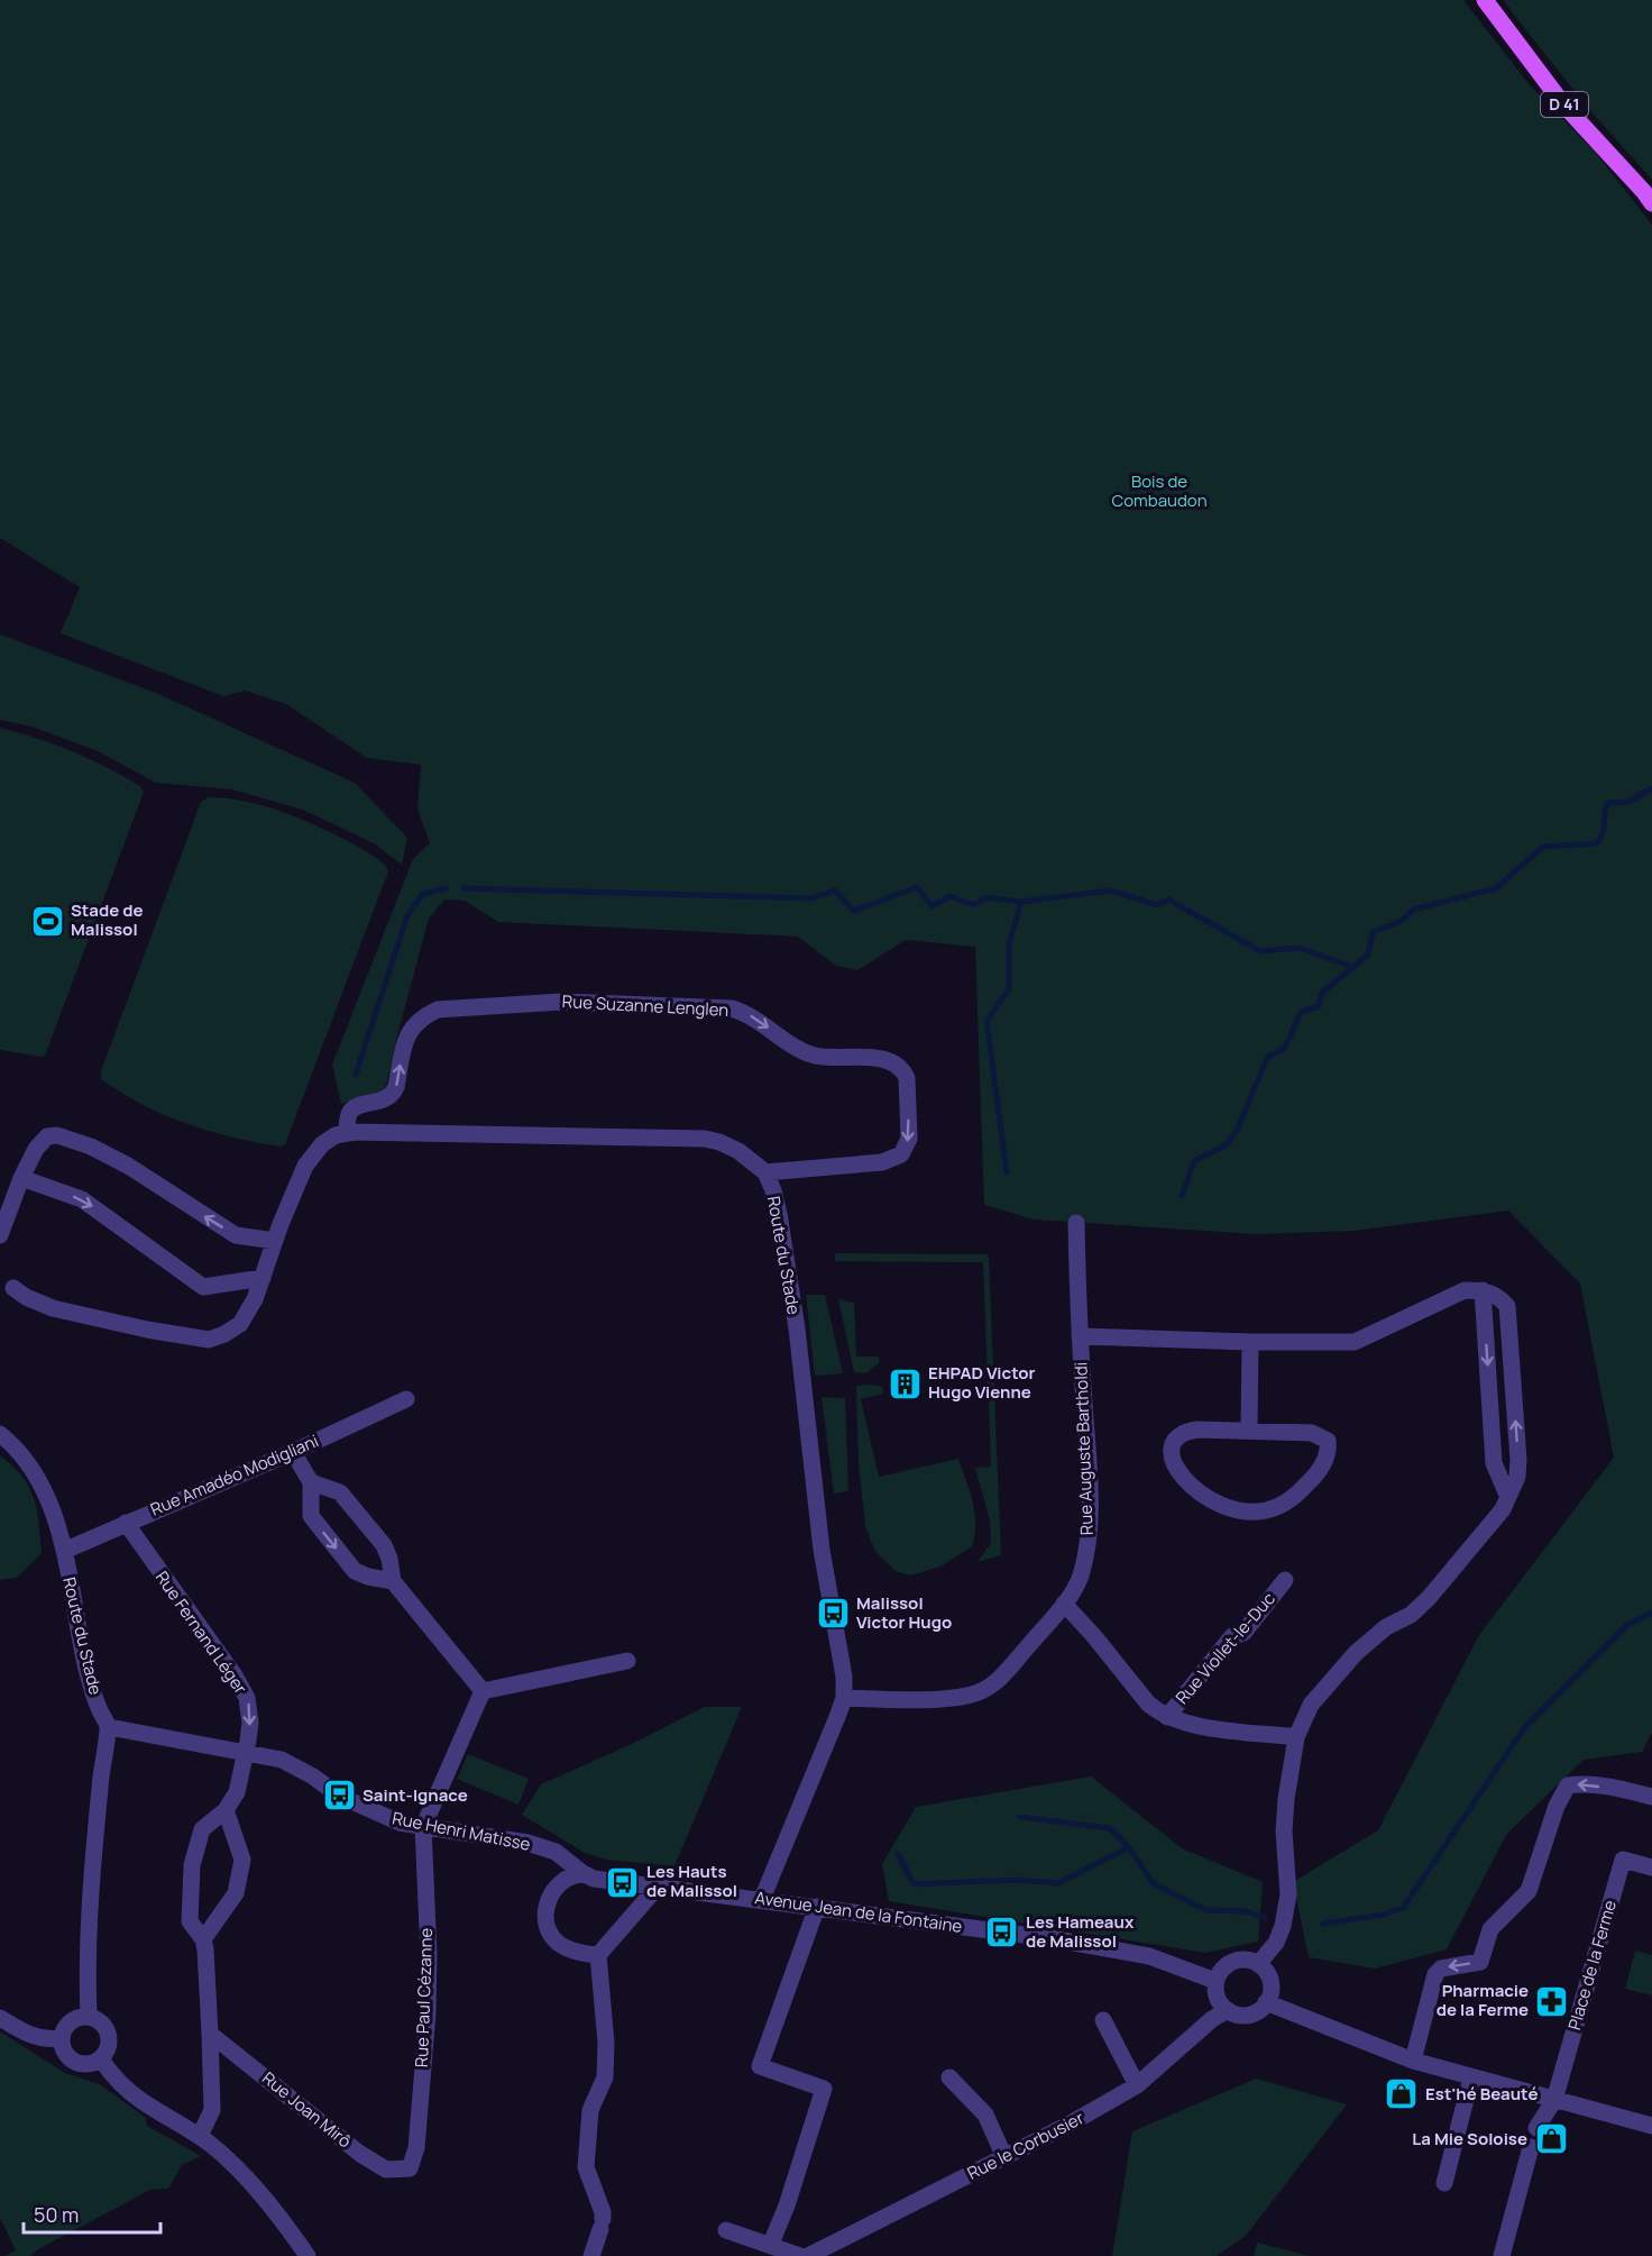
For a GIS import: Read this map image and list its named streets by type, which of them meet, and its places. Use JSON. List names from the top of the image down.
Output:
{
  "streets": {
    "main road": ["D 41"],
    "street": [
      "Rue Suzanne Lenglen",
      "Route du Stade",
      "Rue Auguste Bartholdi",
      "Rue Amadéo Modigliani",
      "Rue Fernand Léger",
      "Rue Viollet-le-Duc",
      "Rue Henri Matisse",
      "Avenue Jean de la Fontaine",
      "Place de la Ferme",
      "Rue Paul Cézanne",
      "Rue Joan Mirô",
      "Rue le Corbusier"
    ]
  },
  "crossings": [
    ["Rue Suzanne Lenglen", "Route du Stade"],
    ["Route du Stade", "Rue Auguste Bartholdi"],
    ["Route du Stade", "Rue Amadéo Modigliani"],
    ["Route du Stade", "Rue Henri Matisse"],
    ["Rue Auguste Bartholdi", "Rue Viollet-le-Duc"],
    ["Rue Amadéo Modigliani", "Rue Fernand Léger"],
    ["Rue Fernand Léger", "Rue Henri Matisse"],
    ["Rue Henri Matisse", "Avenue Jean de la Fontaine"],
    ["Rue Henri Matisse", "Rue Paul Cézanne"],
    ["Avenue Jean de la Fontaine", "Rue le Corbusier"],
    ["Rue Paul Cézanne", "Rue Joan Mirô"]
  ],
  "one_way": ["Rue Fernand Léger"],
  "parks": ["Bois de Combaudon"],
  "places": {
    "sports": ["Stade de Malissol"],
    "building": ["EHPAD Victor Hugo Vienne"],
    "bus stop": [
      "Malissol Victor Hugo",
      "Saint-Ignace",
      "Les Hauts de Malissol",
      "Les Hameaux de Malissol"
    ],
    "pharmacy": ["Pharmacie de la Ferme"],
    "shop": ["Est'hé Beauté", "La Mie Soloise"]
  },
  "scale_bar": "50 m"
}
